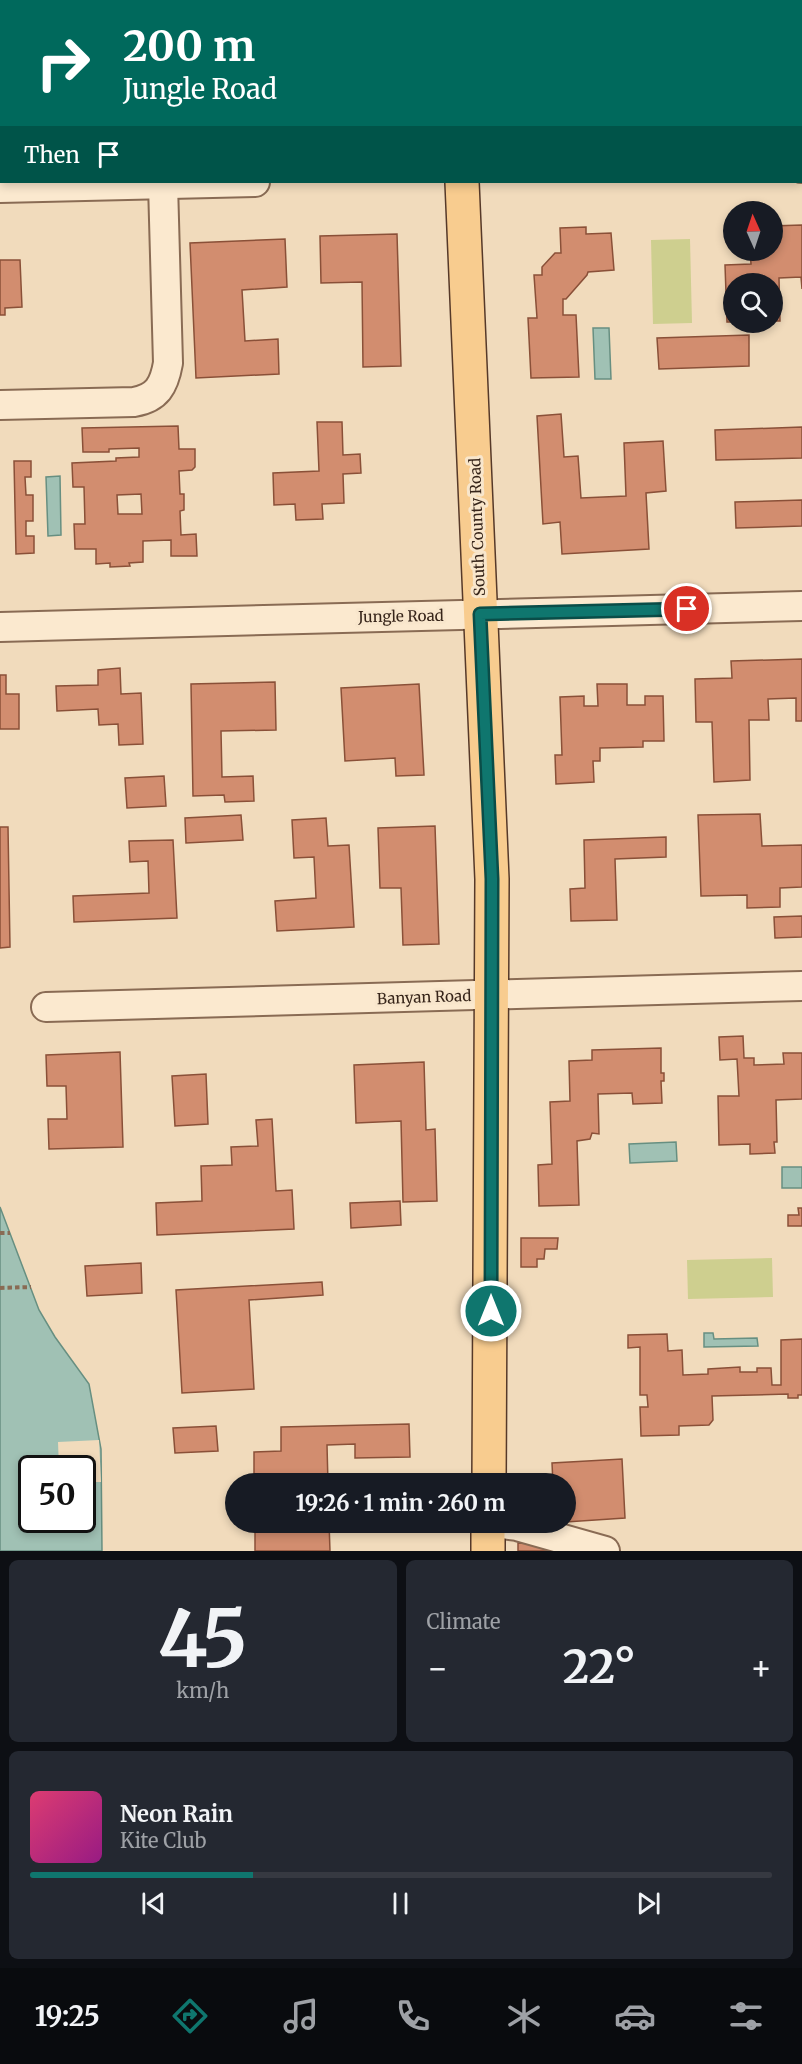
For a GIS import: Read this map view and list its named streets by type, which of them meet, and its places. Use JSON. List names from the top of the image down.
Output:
{
  "streets": {
    "main road": ["South County Road"],
    "street": ["Jungle Road", "Banyan Road"]
  },
  "crossings": [
    ["South County Road", "Jungle Road"],
    ["South County Road", "Banyan Road"]
  ],
  "north": "top",
  "page": {
    "turn": ["200 m", "Jungle Road"],
    "then": "Then",
    "limit": "50",
    "trip": "19:26 · 1 min · 260 m",
    "tile": [
      ["45", "km/h"],
      "Climate"
    ],
    "heat": ["−", "22°", "+"],
    "song": ["Neon Rain", "Kite Club"],
    "tabs": "19:25"
  }
}
